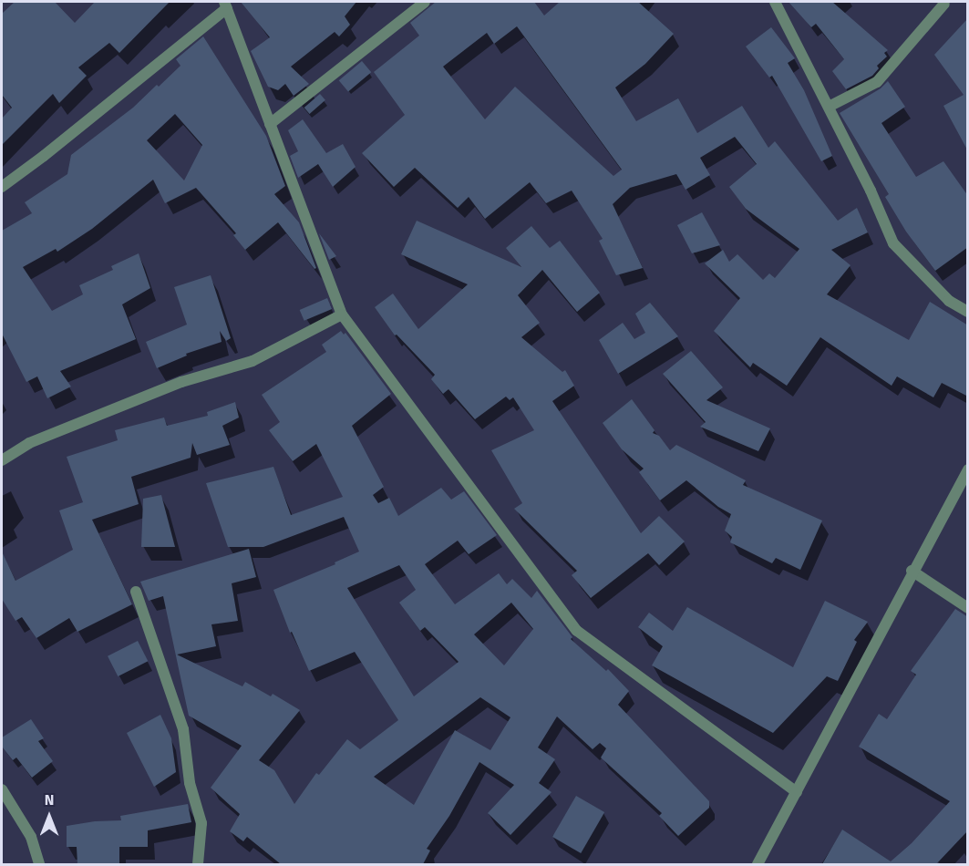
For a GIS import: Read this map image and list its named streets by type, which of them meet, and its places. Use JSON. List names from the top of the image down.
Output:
{
  "north": "top"
}
